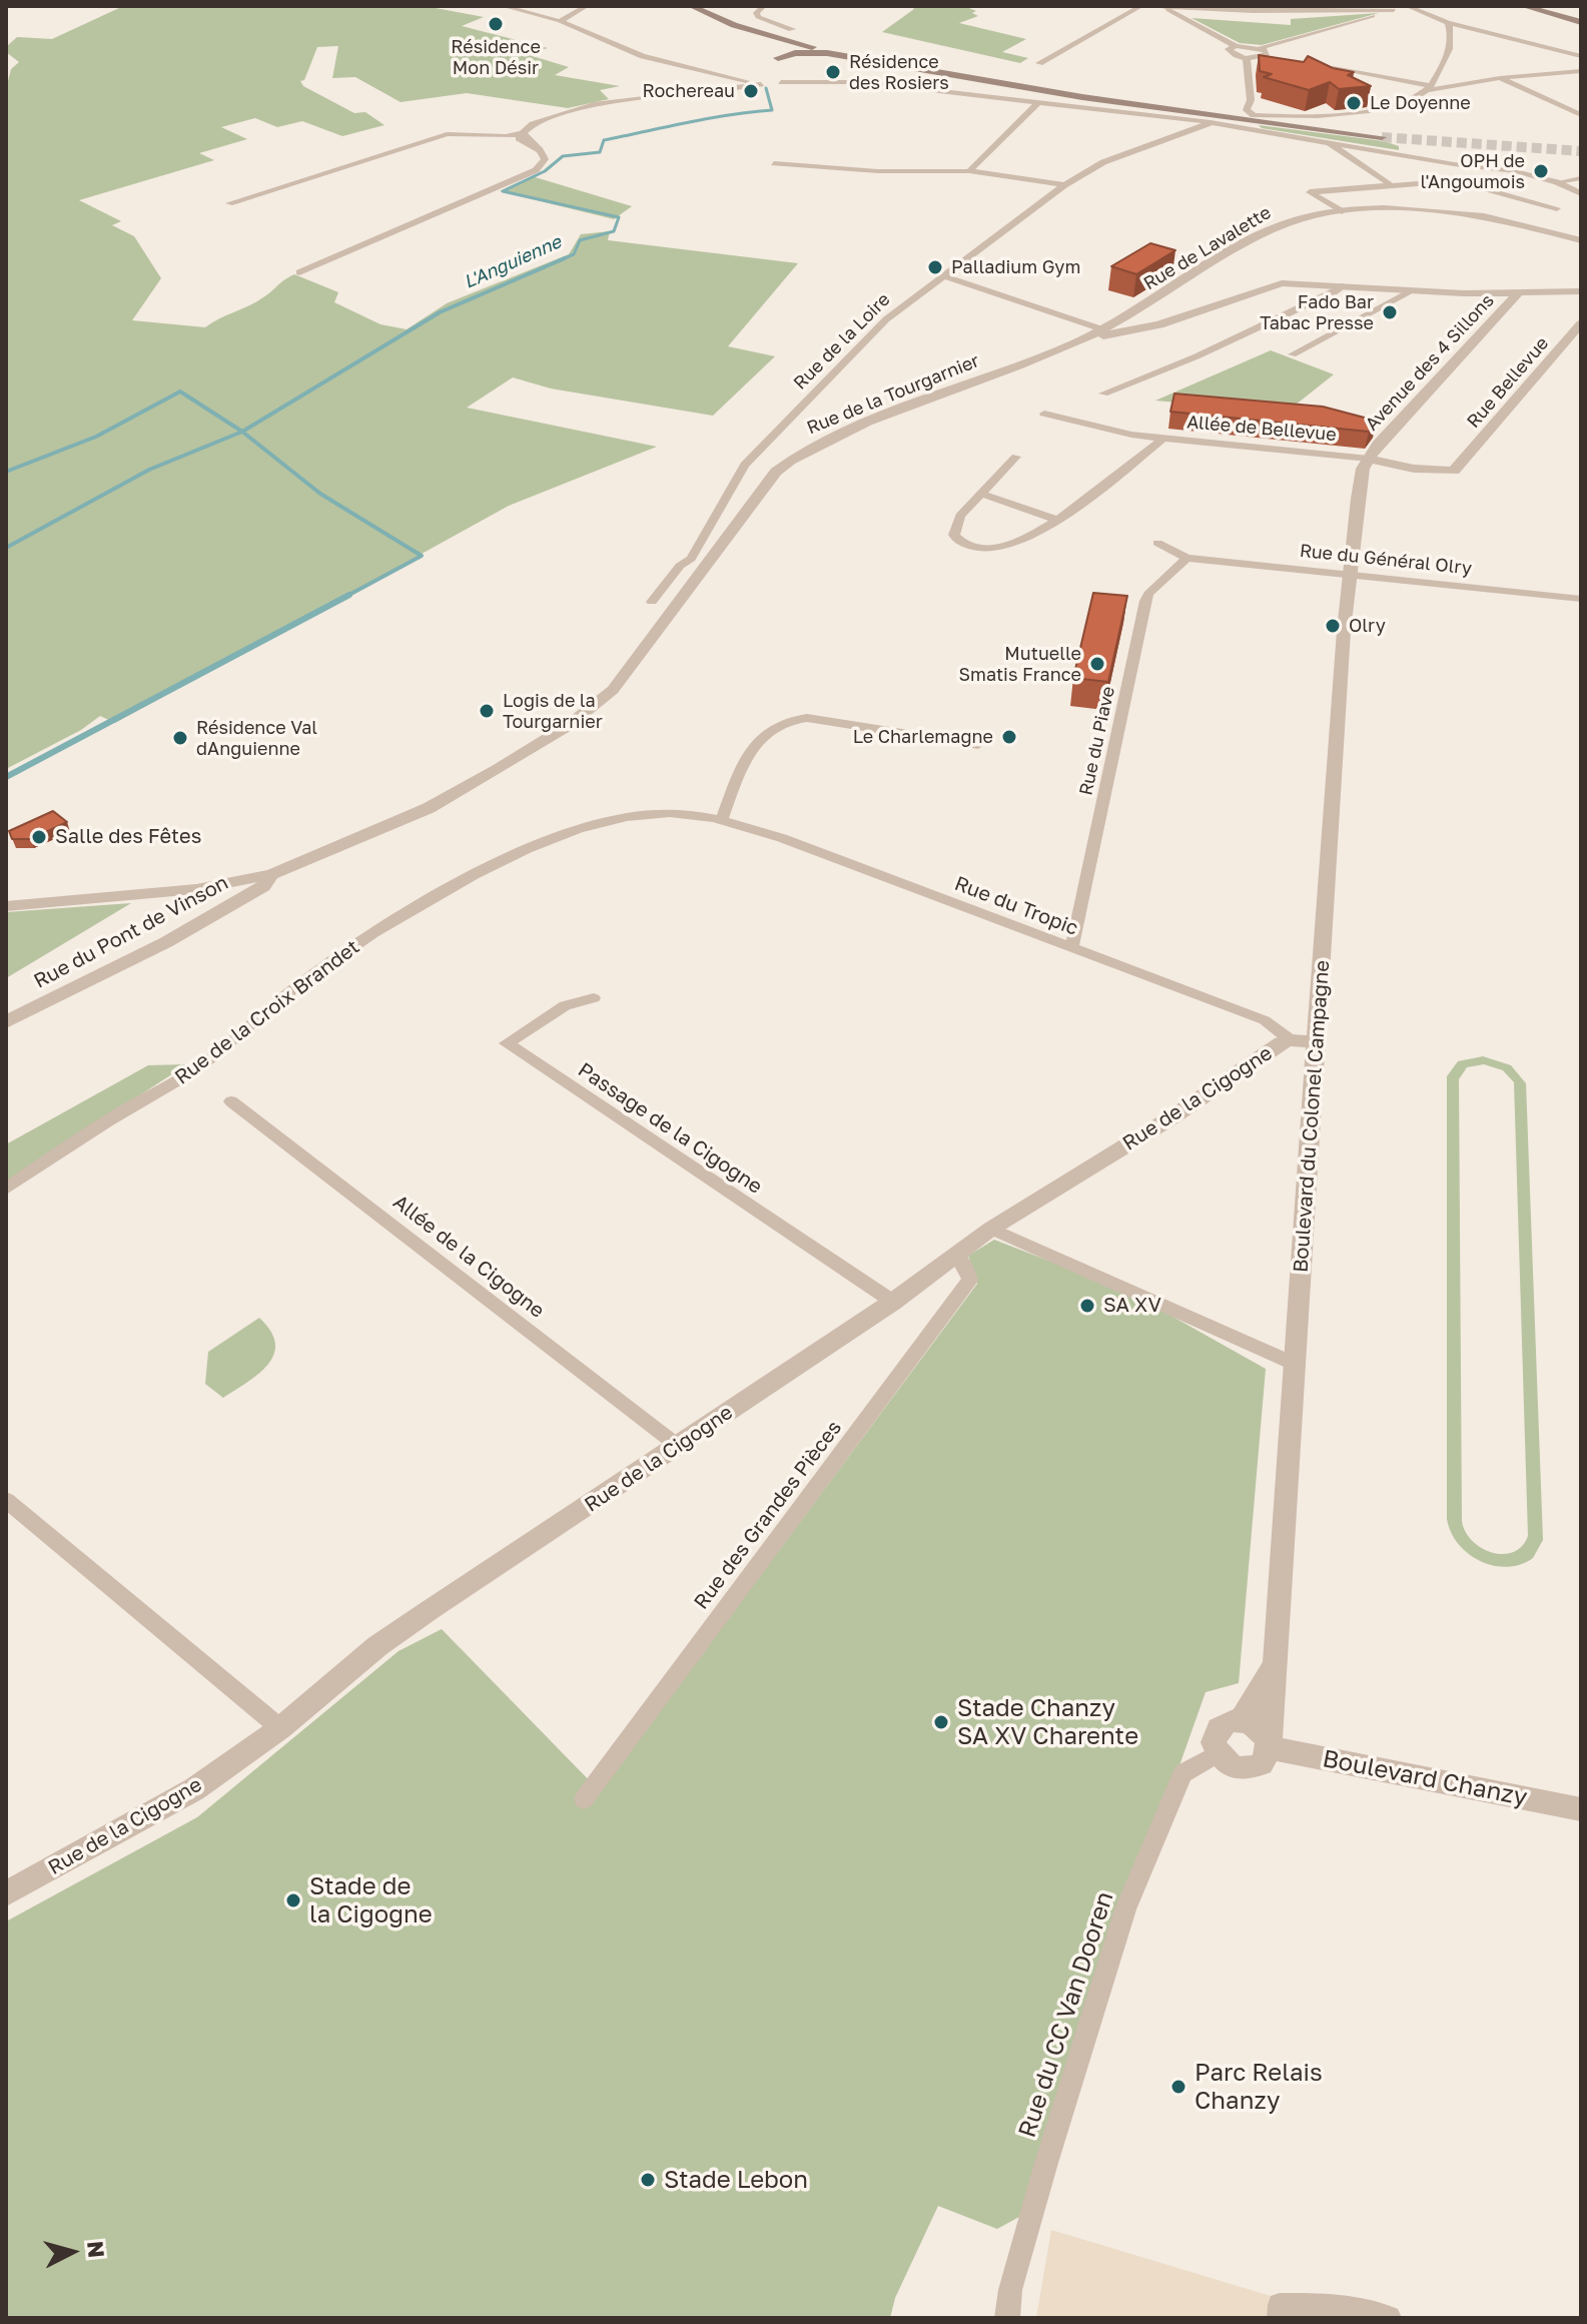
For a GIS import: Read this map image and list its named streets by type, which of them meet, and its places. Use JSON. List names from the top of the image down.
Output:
{
  "streets": {
    "street": [
      "Rue de Lavalette",
      "Rue de la Loire",
      "Avenue des 4 Sillons",
      "Rue Bellevue",
      "Rue de la Tourgarnier",
      "Allée de Bellevue",
      "Rue du Général Olry",
      "Rue du Piave",
      "Rue du Tropic",
      "Rue du Pont de Vinson",
      "Rue de la Croix Brandet",
      "Rue de la Cigogne",
      "Boulevard du Colonel Campagne",
      "Passage de la Cigogne",
      "Allée de la Cigogne",
      "Rue des Grandes Pièces",
      "Boulevard Chanzy",
      "Rue du CC Van Dooren"
    ]
  },
  "crossings": [
    ["Rue de Lavalette", "Rue de la Tourgarnier"],
    ["Rue de la Loire", "Rue de la Tourgarnier"],
    ["Avenue des 4 Sillons", "Rue de la Tourgarnier"],
    ["Avenue des 4 Sillons", "Allée de Bellevue"],
    ["Avenue des 4 Sillons", "Boulevard du Colonel Campagne"],
    ["Rue de la Tourgarnier", "Rue du Pont de Vinson"],
    ["Rue du Général Olry", "Rue du Piave"],
    ["Rue du Général Olry", "Boulevard du Colonel Campagne"],
    ["Rue du Piave", "Rue du Tropic"],
    ["Rue du Tropic", "Rue de la Croix Brandet"],
    ["Rue du Tropic", "Rue de la Cigogne"],
    ["Rue de la Cigogne", "Boulevard du Colonel Campagne"],
    ["Rue de la Cigogne", "Passage de la Cigogne"],
    ["Rue de la Cigogne", "Allée de la Cigogne"],
    ["Rue de la Cigogne", "Rue des Grandes Pièces"],
    ["Boulevard du Colonel Campagne", "Boulevard Chanzy"],
    ["Boulevard du Colonel Campagne", "Rue du CC Van Dooren"],
    ["Boulevard Chanzy", "Rue du CC Van Dooren"]
  ],
  "water": ["L'Anguienne"],
  "places": [
    "Résidence Mon Désir",
    "Résidence des Rosiers",
    "Rochereau",
    "Le Doyenne",
    "OPH de l'Angoumois",
    "Palladium Gym",
    "Fado Bar Tabac Presse",
    "Olry",
    "Mutuelle Smatis France",
    "Logis de la Tourgarnier",
    "Le Charlemagne",
    "Résidence Val dAnguienne",
    "Salle des Fêtes",
    "SA XV",
    "Stade Chanzy SA XV Charente",
    "Stade de la Cigogne",
    "Parc Relais Chanzy",
    "Stade Lebon"
  ],
  "north": "right"
}
